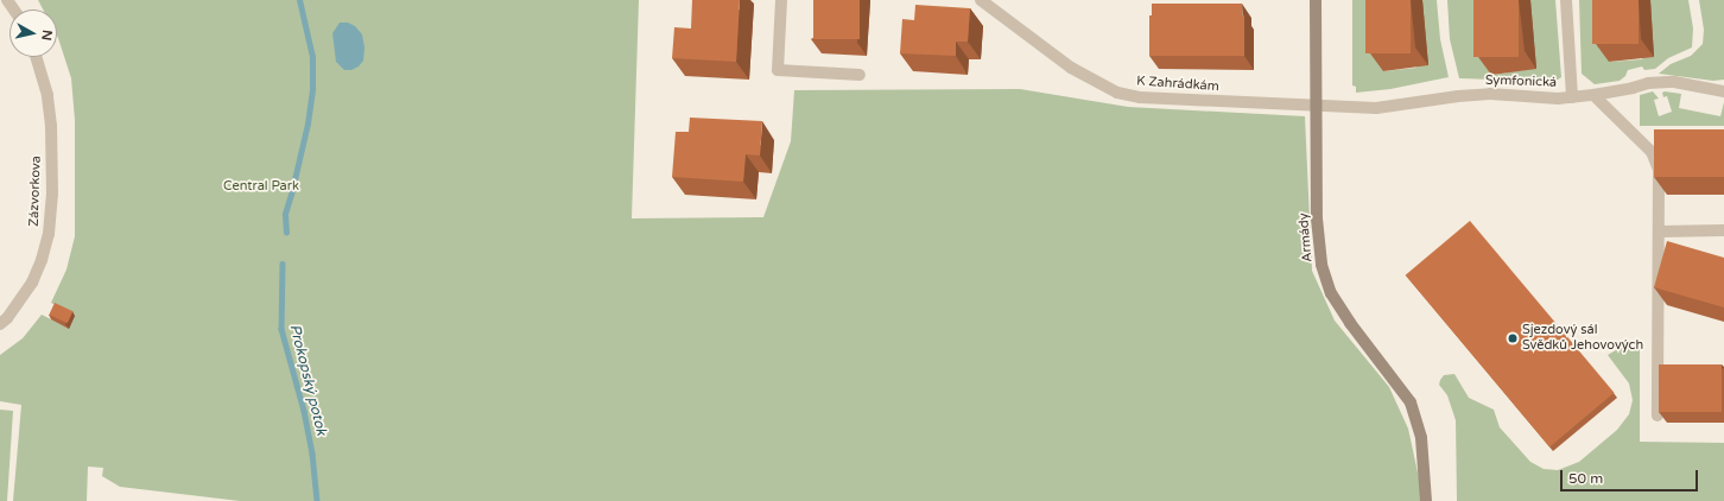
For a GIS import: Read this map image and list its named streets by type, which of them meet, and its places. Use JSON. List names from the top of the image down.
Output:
{
  "streets": {
    "street": [
      "Symfonická",
      "K Zahrádkám",
      "Zázvorkova",
      "Armády"
    ]
  },
  "crossings": [
    ["Symfonická", "K Zahrádkám"],
    ["Symfonická", "Armády"],
    ["K Zahrádkám", "Armády"]
  ],
  "water": ["Prokopský potok"],
  "parks": ["Central Park"],
  "places": ["Sjezdový sál Svědků Jehovových"],
  "scale_bar": "50 m",
  "north": "right"
}
